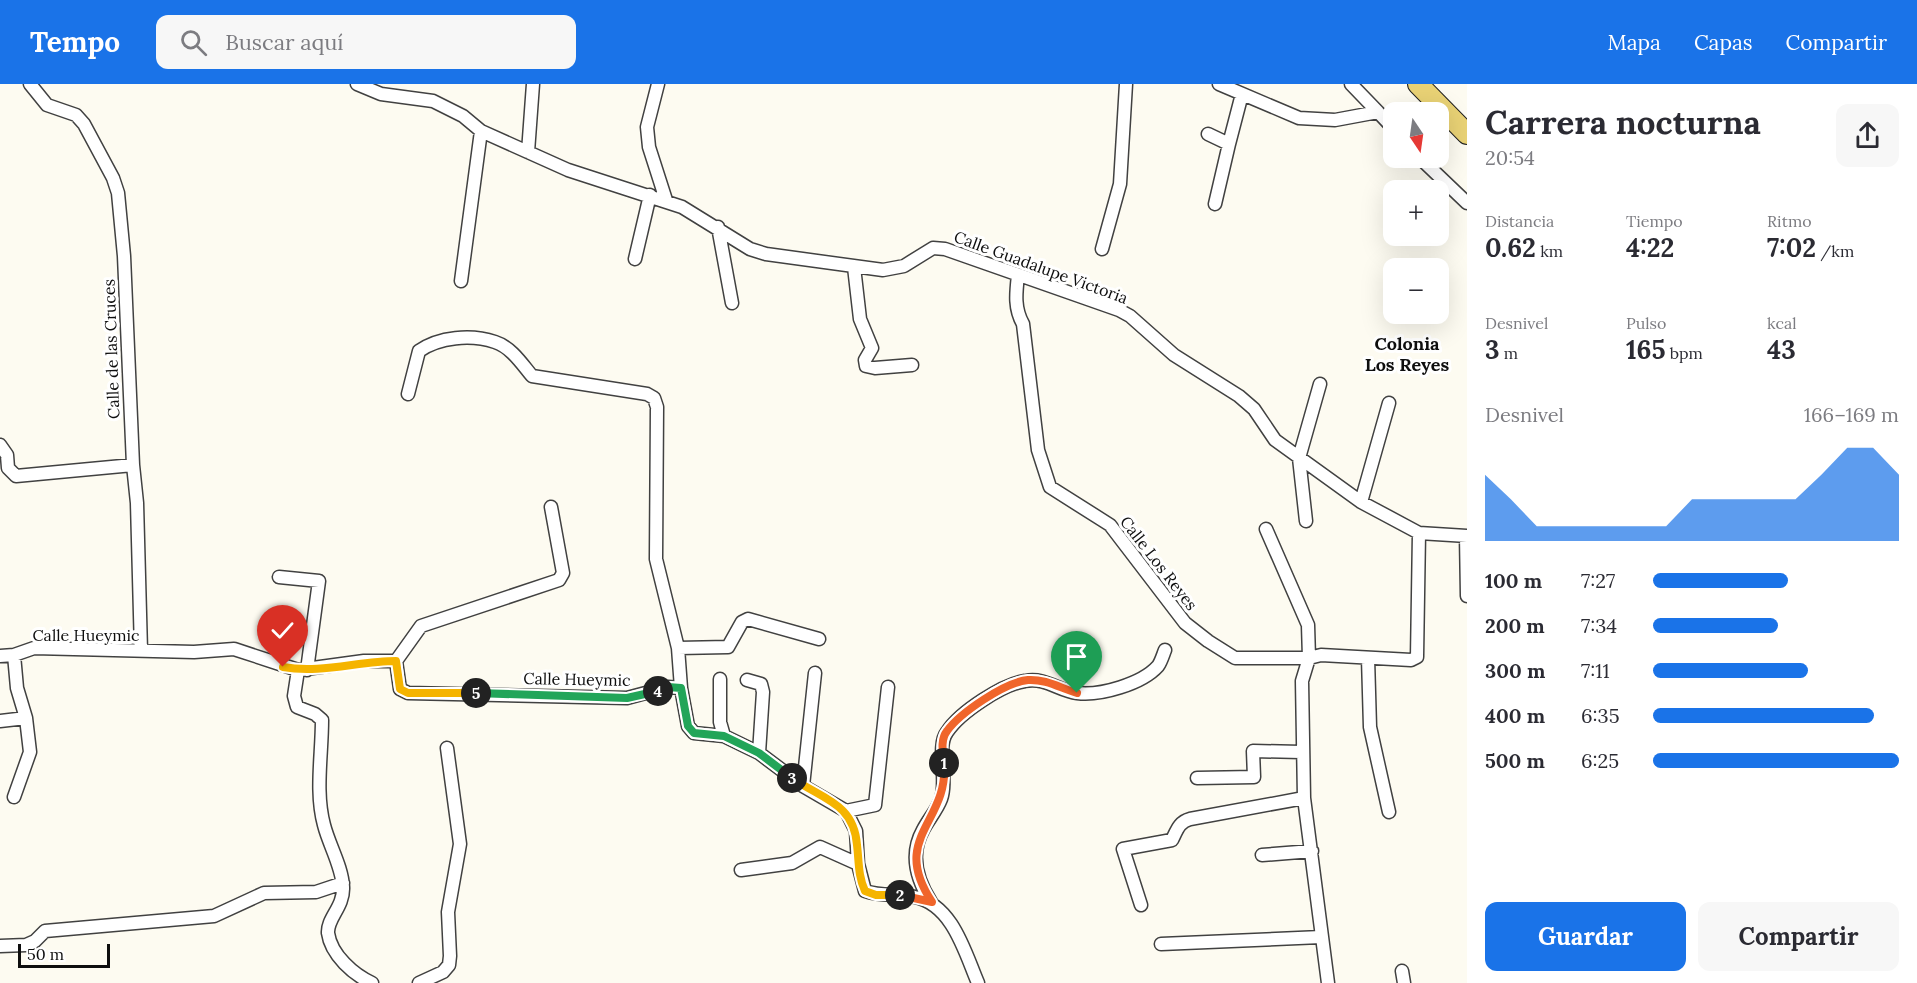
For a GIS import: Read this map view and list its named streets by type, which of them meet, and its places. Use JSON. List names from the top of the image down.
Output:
{
  "streets": {
    "street": [
      "Calle Guadalupe Victoria",
      "Calle de las Cruces",
      "Calle Los Reyes",
      "Calle Hueymic"
    ]
  },
  "crossings": [
    ["Calle Guadalupe Victoria", "Calle Los Reyes"],
    ["Calle de las Cruces", "Calle Hueymic"]
  ],
  "districts": ["Colonia Los Reyes"],
  "scale_bar": "50 m",
  "north": "bottom",
  "page": {
    "header": "Tempo",
    "search": "Buscar aquí",
    "nav": ["Mapa", "Capas", "Compartir"],
    "heading": ["Carrera nocturna", "20:54"],
    "map_buttons": ["+", "−"],
    "stats": [
      ["Distancia", "0.62 km"],
      ["Tiempo", "4:22"],
      ["Ritmo", "7:02 /km"],
      ["Desnivel", "3 m"],
      ["Pulso", "165 bpm"],
      ["kcal", "43"]
    ],
    "chart": ["Desnivel", "166–169 m"],
    "list": [
      {
        "name": "100 m",
        "note": "7:27"
      },
      {
        "name": "200 m",
        "note": "7:34"
      },
      {
        "name": "300 m",
        "note": "7:11"
      },
      {
        "name": "400 m",
        "note": "6:35"
      },
      {
        "name": "500 m",
        "note": "6:25"
      }
    ],
    "pins": [
      "4",
      "5",
      "1",
      "3",
      "2"
    ],
    "buttons": ["Guardar", "Compartir"],
    "scale": "50 m"
  }
}
